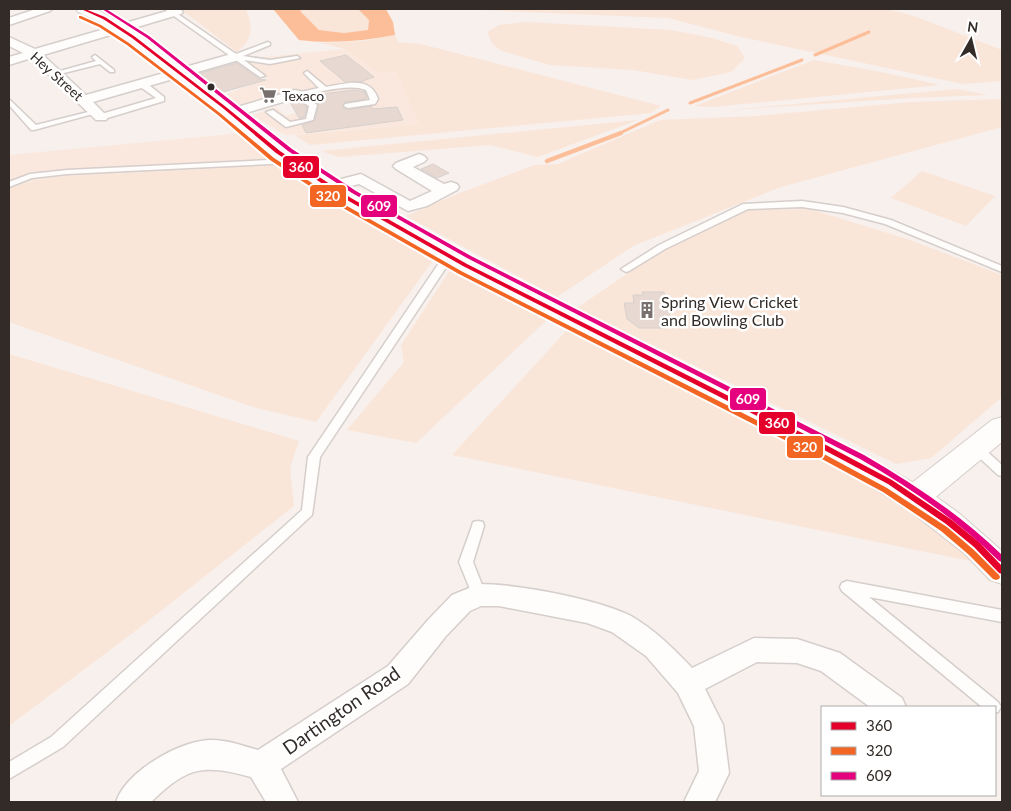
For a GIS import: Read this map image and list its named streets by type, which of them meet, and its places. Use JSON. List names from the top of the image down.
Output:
{
  "streets": {
    "street": ["Hey Street", "Dartington Road"]
  },
  "places": {
    "supermarket": ["Texaco"],
    "building": ["Spring View Cricket and Bowling Club"]
  },
  "lines": ["transit line 360", "transit line 609", "transit line 320"],
  "legend": ["360", "320", "609"],
  "north": "top"
}
